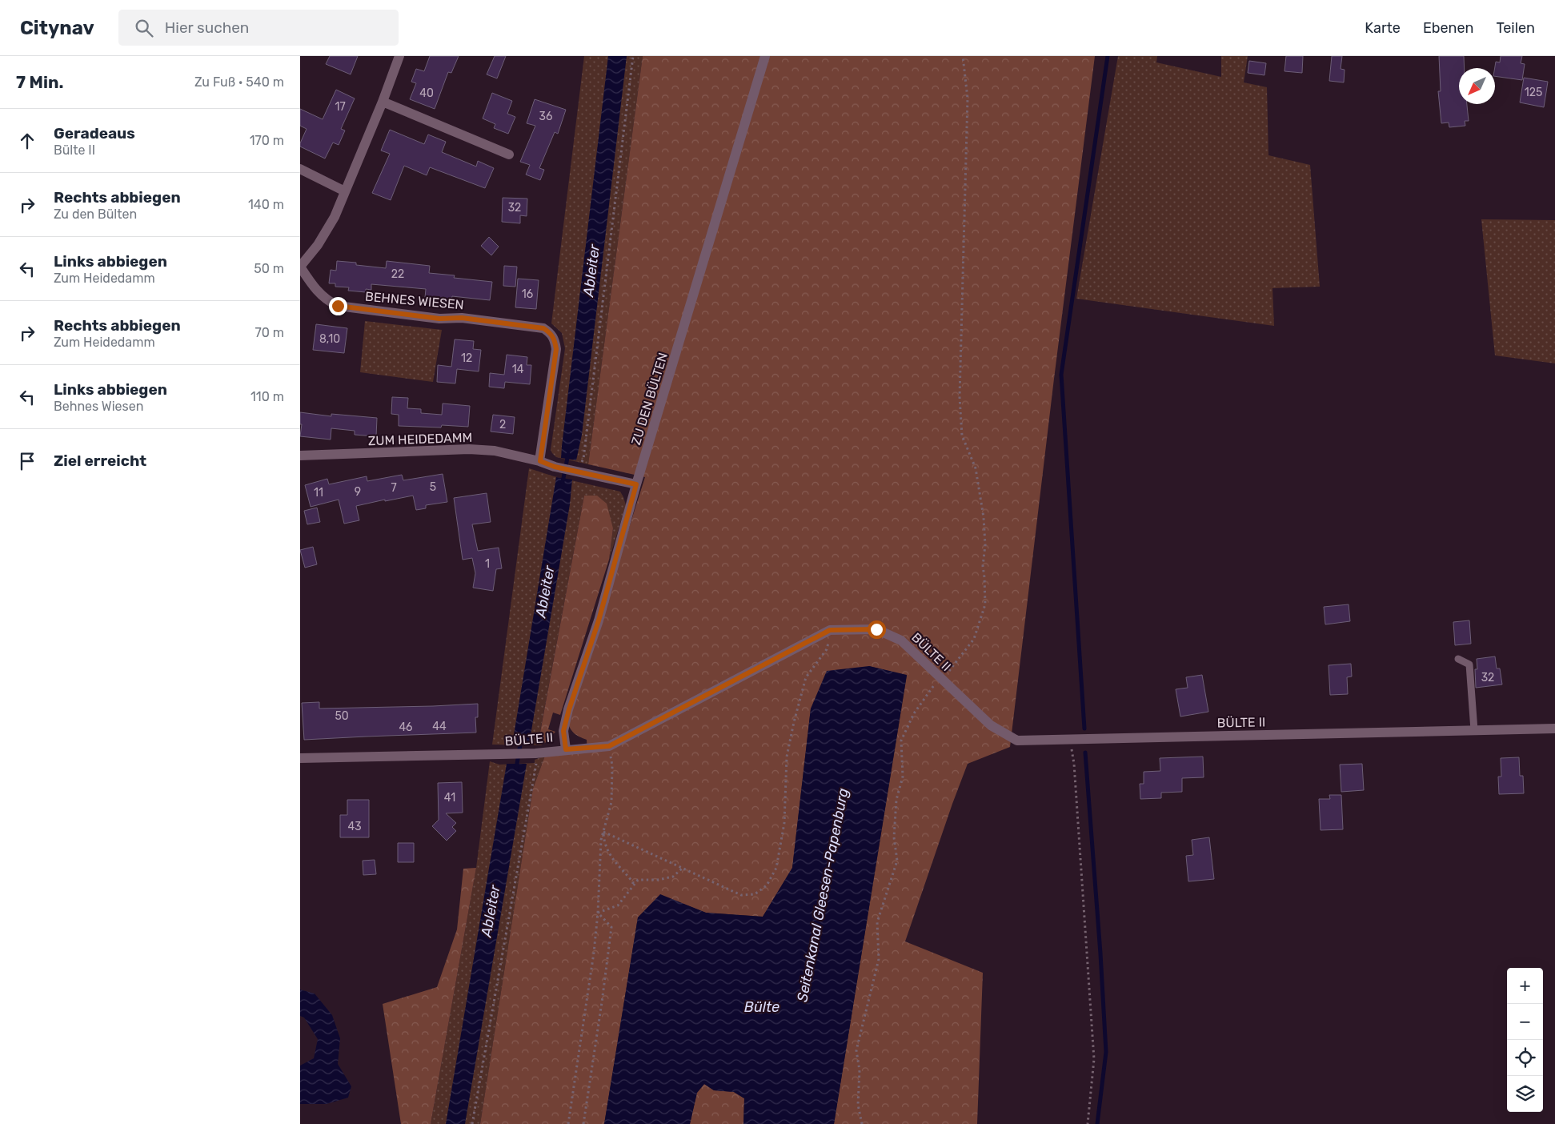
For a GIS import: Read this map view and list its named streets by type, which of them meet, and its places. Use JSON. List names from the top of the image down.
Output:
{
  "streets": {
    "street": [
      "BEHNES WIESEN",
      "ZU DEN BÜLTEN",
      "ZUM HEIDEDAMM",
      "BÜLTE II"
    ]
  },
  "crossings": [
    ["BEHNES WIESEN", "ZUM HEIDEDAMM"],
    ["ZU DEN BÜLTEN", "ZUM HEIDEDAMM"],
    ["ZU DEN BÜLTEN", "BÜLTE II"]
  ],
  "water": ["Ableiter", "Seitenkanal Gleesen-Papenburg", "Bülte"],
  "house_numbers": [
    "125",
    "40",
    "17",
    "36",
    "32",
    "22",
    "16",
    "8,10",
    "12",
    "14",
    "2",
    "5",
    "7",
    "9",
    "11",
    "1",
    "32",
    "50",
    "44",
    "46",
    "41",
    "43"
  ],
  "north": "bottom left",
  "page": {
    "header": "Citynav",
    "search": "Hier suchen",
    "nav": ["Karte", "Ebenen", "Teilen"],
    "heading": ["7 Min.", "Zu Fuß · 540 m"],
    "list": [
      ["Geradeaus", "Bülte II", "170 m"],
      ["Rechts abbiegen", "Zu den Bülten", "140 m"],
      ["Links abbiegen", "Zum Heidedamm", "50 m"],
      ["Rechts abbiegen", "Zum Heidedamm", "70 m"],
      ["Links abbiegen", "Behnes Wiesen", "110 m"],
      "Ziel erreicht"
    ],
    "map_buttons": ["+", "−"]
  }
}
